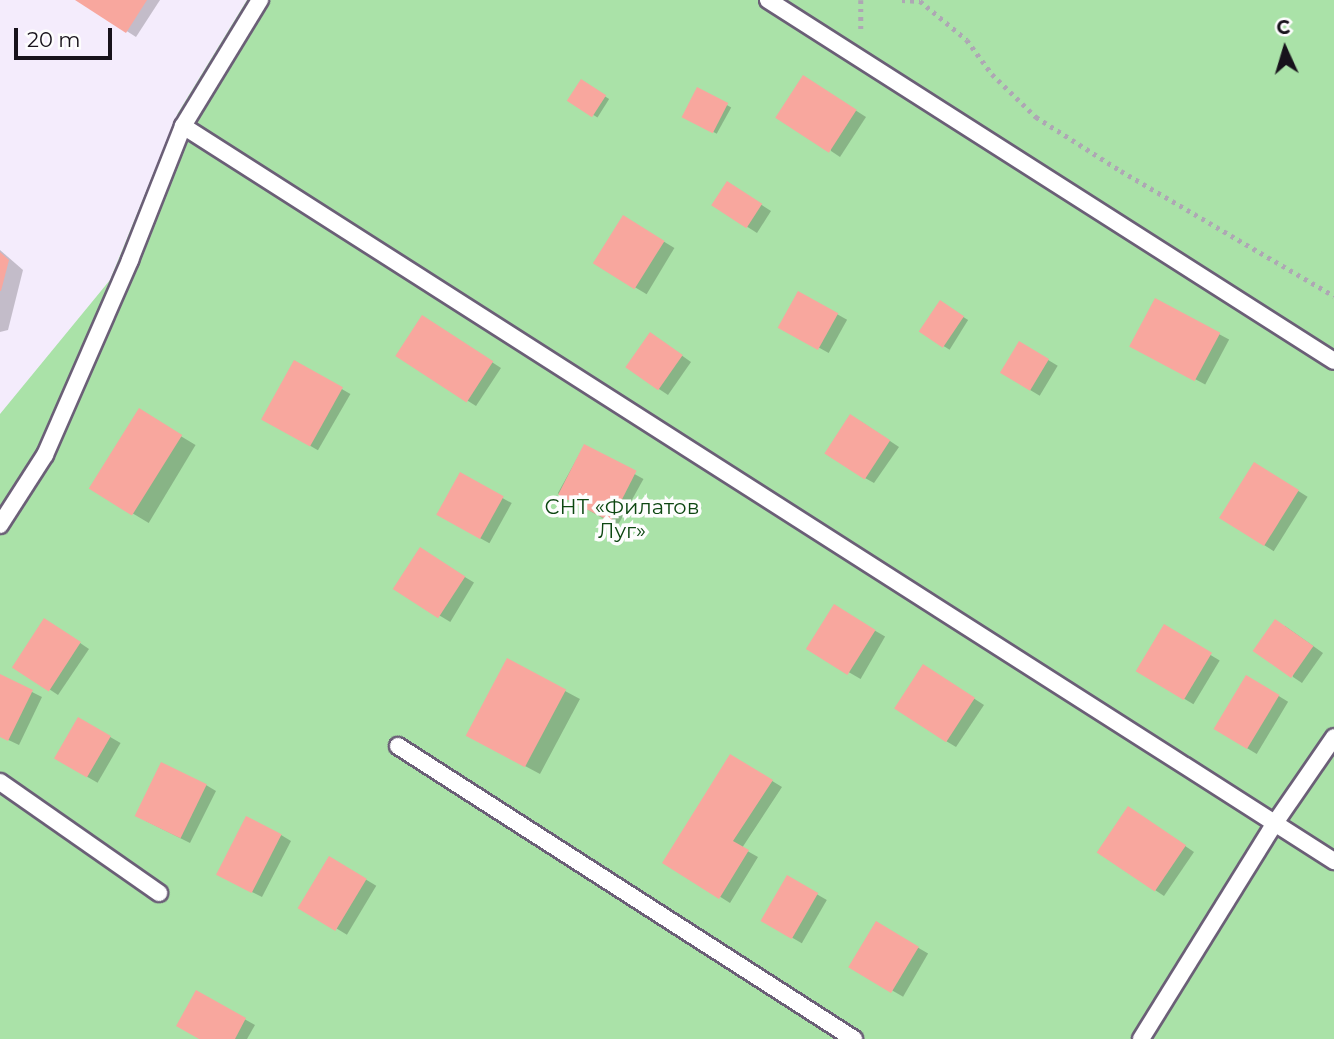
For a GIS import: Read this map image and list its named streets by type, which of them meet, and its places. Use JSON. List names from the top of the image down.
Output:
{
  "parks": ["СНТ «Филатов Луг»"],
  "scale_bar": "20 m",
  "north": "top"
}
